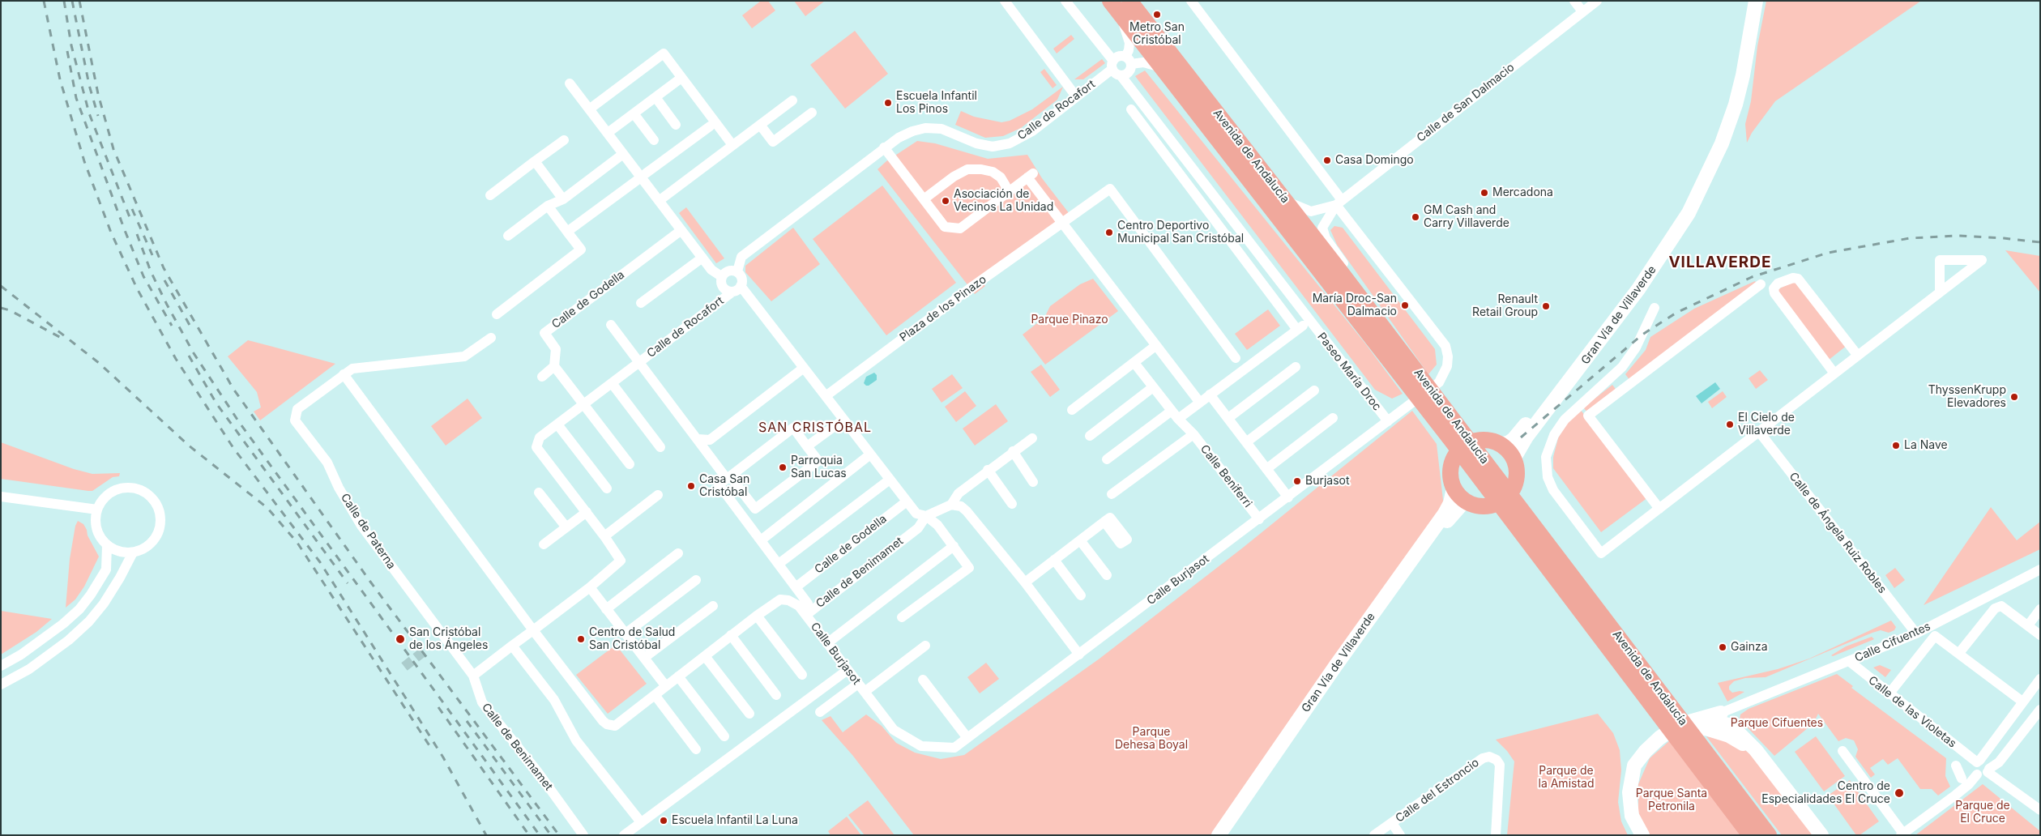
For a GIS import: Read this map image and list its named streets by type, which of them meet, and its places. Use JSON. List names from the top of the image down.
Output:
{
  "streets": {
    "main road": ["Avenida de Andalucía"],
    "street": [
      "Calle de San Dalmacio",
      "Calle de Rocafort",
      "Calle de Godella",
      "Plaza de los Pinazo",
      "Gran Vía de Villaverde",
      "Paseo María Droc",
      "Calle Beniferri",
      "Calle de Paterna",
      "Calle de Ángela Ruiz Robles",
      "Calle de Benimamet",
      "Calle Burjasot",
      "Calle Cifuentes",
      "Calle de las Violetas",
      "Calle del Estroncio"
    ]
  },
  "crossings": [
    ["Calle de San Dalmacio", "Avenida de Andalucía"],
    ["Calle de San Dalmacio", "Paseo María Droc"],
    ["Calle de Rocafort", "Paseo María Droc"],
    ["Calle de Rocafort", "Calle de Benimamet"],
    ["Paseo María Droc", "Calle Burjasot"],
    ["Calle Beniferri", "Calle Burjasot"],
    ["Calle de Paterna", "Calle de Benimamet"],
    ["Calle de Ángela Ruiz Robles", "Calle Cifuentes"],
    ["Calle de Benimamet", "Calle Burjasot"],
    ["Calle Cifuentes", "Calle de las Violetas"]
  ],
  "districts": ["VILLAVERDE", "SAN CRISTÓBAL"],
  "parks": [
    "Parque Pinazo",
    "Parque Cifuentes",
    "Parque Dehesa Boyal",
    "Parque de la Amistad",
    "Parque Santa Petronila",
    "Parque de El Cruce"
  ],
  "places": [
    "Metro San Cristóbal",
    "Escuela Infantil Los Pinos",
    "Casa Domingo",
    "Mercadona",
    "Asociación de Vecinos La Unidad",
    "GM Cash and Carry Villaverde",
    "Centro Deportivo Municipal San Cristóbal",
    "María Droc-San Dalmacio",
    "Renault Retail Group",
    "ThyssenKrupp Elevadores",
    "El Cielo de Villaverde",
    "La Nave",
    "Parroquia San Lucas",
    "Burjasot",
    "Casa San Cristóbal",
    "San Cristóbal de los Ángeles",
    "Centro de Salud San Cristóbal",
    "Gainza",
    "Centro de Especialidades El Cruce",
    "Escuela Infantil La Luna"
  ]
}
